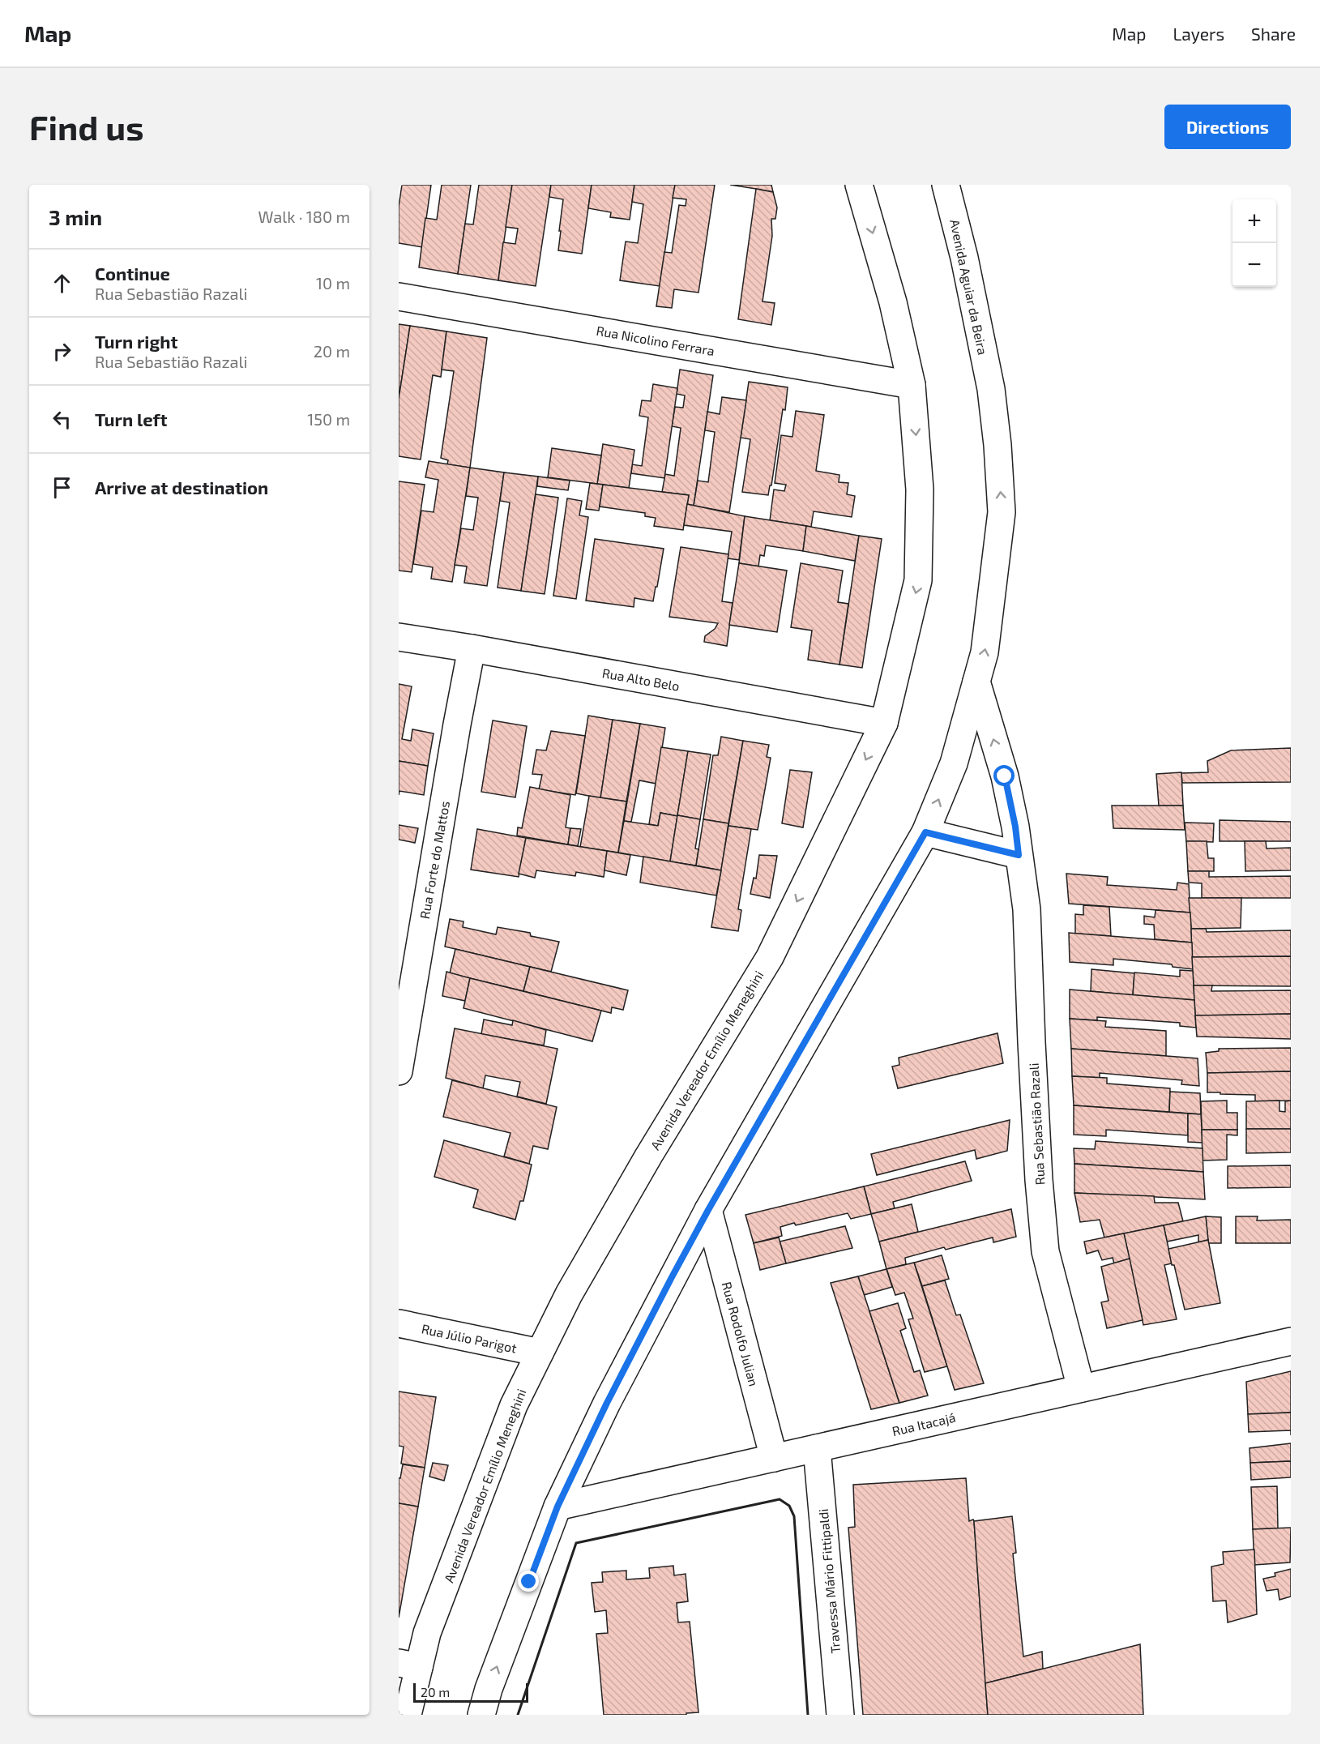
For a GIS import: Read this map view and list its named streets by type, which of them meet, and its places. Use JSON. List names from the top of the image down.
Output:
{
  "streets": {
    "street": [
      "Avenida Aguiar da Beira",
      "Rua Nicolino Ferrara",
      "Rua Alto Belo",
      "Rua Forte do Mattos",
      "Avenida Vereador Emílio Meneghini",
      "Rua Sebastião Razali",
      "Rua Rodolfo Julian",
      "Rua Júlio Parigot",
      "Rua Itacajá",
      "Travessa Mário Fittipaldi"
    ]
  },
  "crossings": [
    ["Avenida Aguiar da Beira", "Rua Sebastião Razali"],
    ["Rua Nicolino Ferrara", "Avenida Vereador Emílio Meneghini"],
    ["Rua Alto Belo", "Rua Forte do Mattos"],
    ["Rua Alto Belo", "Avenida Vereador Emílio Meneghini"],
    ["Avenida Vereador Emílio Meneghini", "Rua Júlio Parigot"],
    ["Rua Sebastião Razali", "Rua Itacajá"],
    ["Rua Rodolfo Julian", "Rua Itacajá"],
    ["Rua Itacajá", "Travessa Mário Fittipaldi"]
  ],
  "scale_bar": "20 m",
  "page": {
    "header": "Map",
    "nav": ["Map", "Layers", "Share"],
    "buttons": "Directions",
    "title": "Find us",
    "heading": ["3 min", "Walk · 180 m"],
    "map_buttons": ["+", "−"],
    "list": [
      ["Continue", "Rua Sebastião Razali", "10 m"],
      ["Turn right", "Rua Sebastião Razali", "20 m"],
      ["Turn left", "150 m"],
      "Arrive at destination"
    ],
    "scale": "20 m"
  }
}
